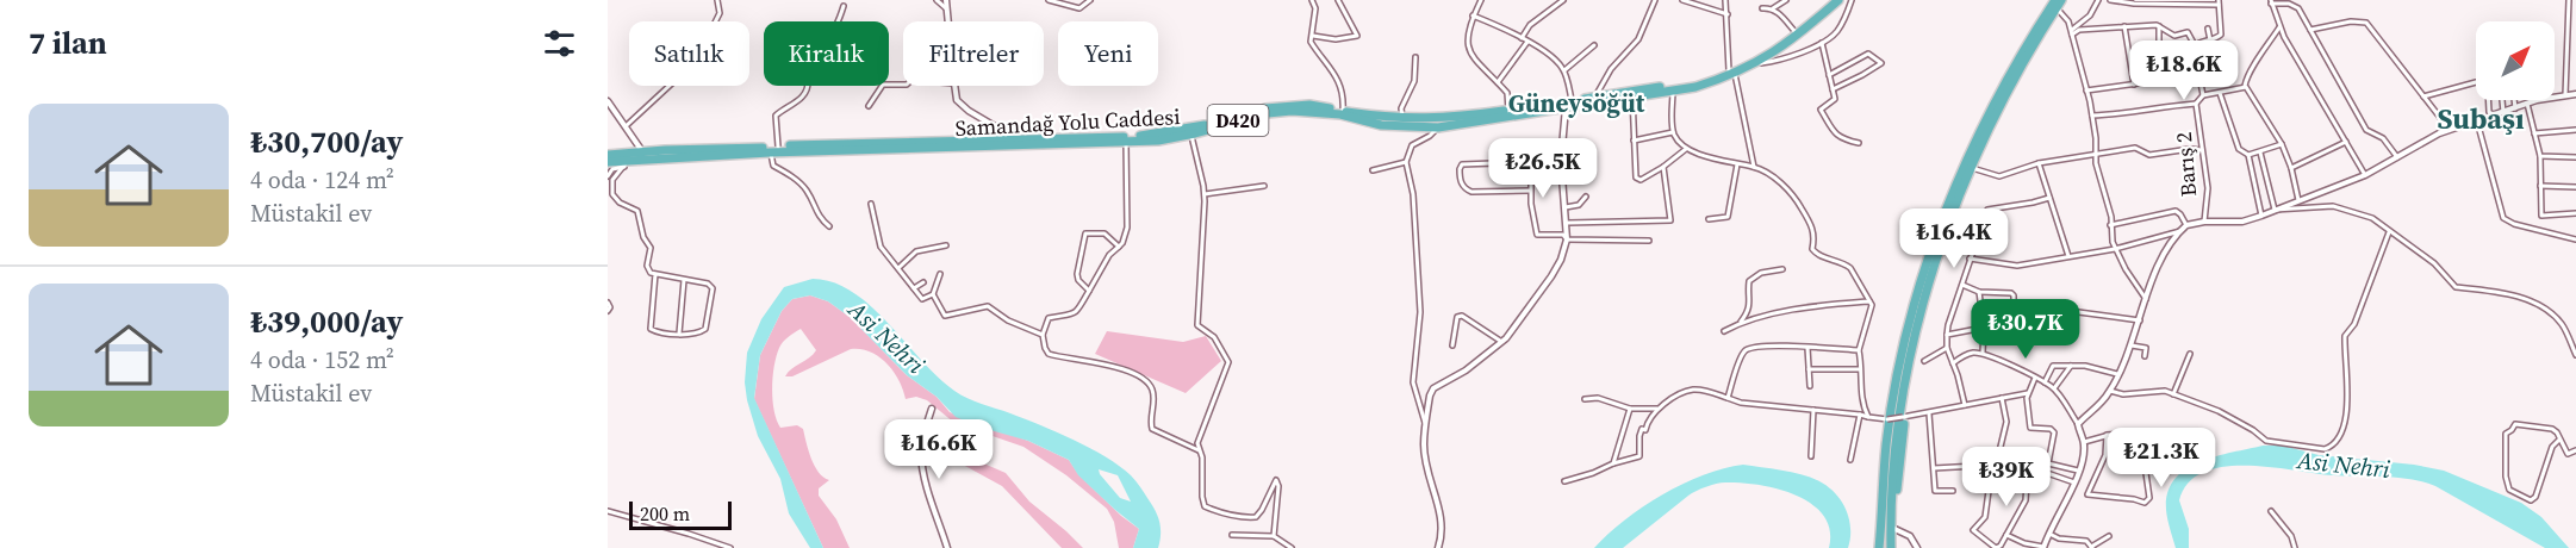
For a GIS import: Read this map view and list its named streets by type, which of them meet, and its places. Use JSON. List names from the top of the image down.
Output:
{
  "streets": {
    "highway": ["D420", "Samandağ Yolu Caddesi"],
    "street": ["Barış 2"]
  },
  "districts": ["Güneysöğüt", "Subaşı"],
  "water": ["Asi Nehri"],
  "scale_bar": "200 m",
  "north": "top right",
  "page": {
    "heading": "7 ilan",
    "chip": [
      "Satılık",
      "Kiralık",
      "Filtreler",
      "Yeni"
    ],
    "price": [
      "₺18.6K",
      "₺26.5K",
      "₺16.4K",
      "₺30.7K",
      "₺16.6K",
      "₺21.3K",
      "₺39K"
    ],
    "list": [
      {
        "name": "₺30,700/ay",
        "note": "4 oda · 124 m² · Müstakil ev"
      },
      {
        "name": "₺39,000/ay",
        "note": "4 oda · 152 m² · Müstakil ev"
      }
    ],
    "scale": "200 m"
  }
}
